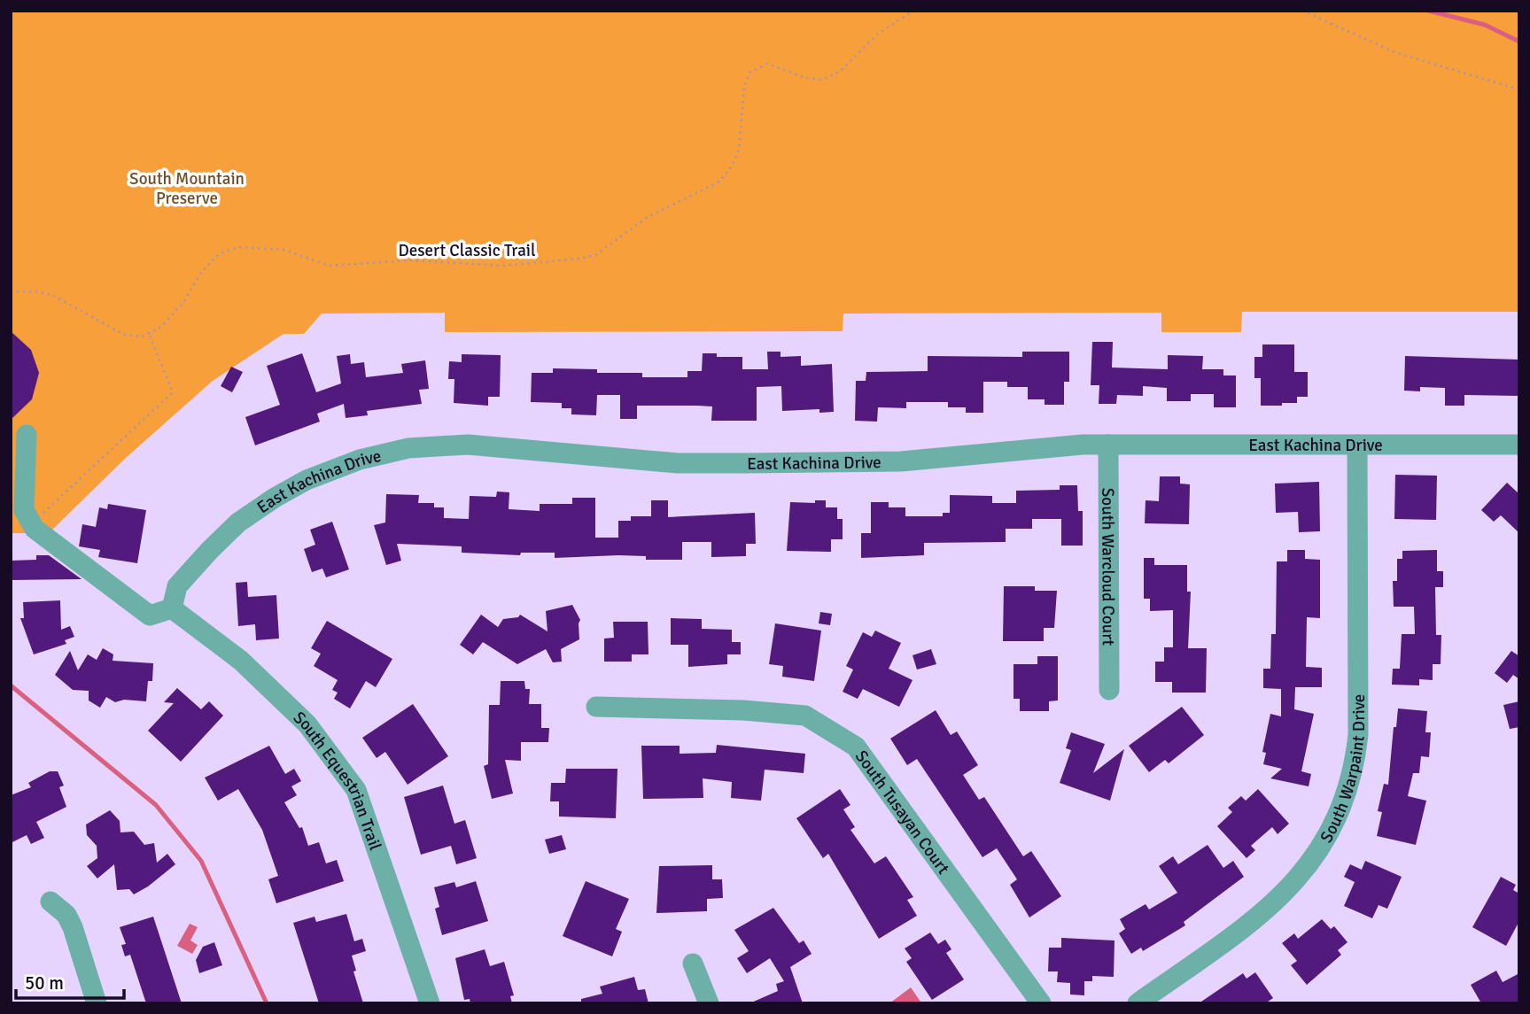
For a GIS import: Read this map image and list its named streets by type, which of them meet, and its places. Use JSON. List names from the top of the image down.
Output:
{
  "streets": {
    "street": [
      "East Kachina Drive",
      "South Warcloud Court",
      "South Warpaint Drive",
      "South Equestrian Trail",
      "South Tusayan Court"
    ],
    "path": ["Desert Classic Trail"]
  },
  "crossings": [
    ["East Kachina Drive", "South Warcloud Court"],
    ["East Kachina Drive", "South Warpaint Drive"],
    ["East Kachina Drive", "South Equestrian Trail"]
  ],
  "parks": ["South Mountain Preserve"],
  "scale_bar": "50 m"
}
